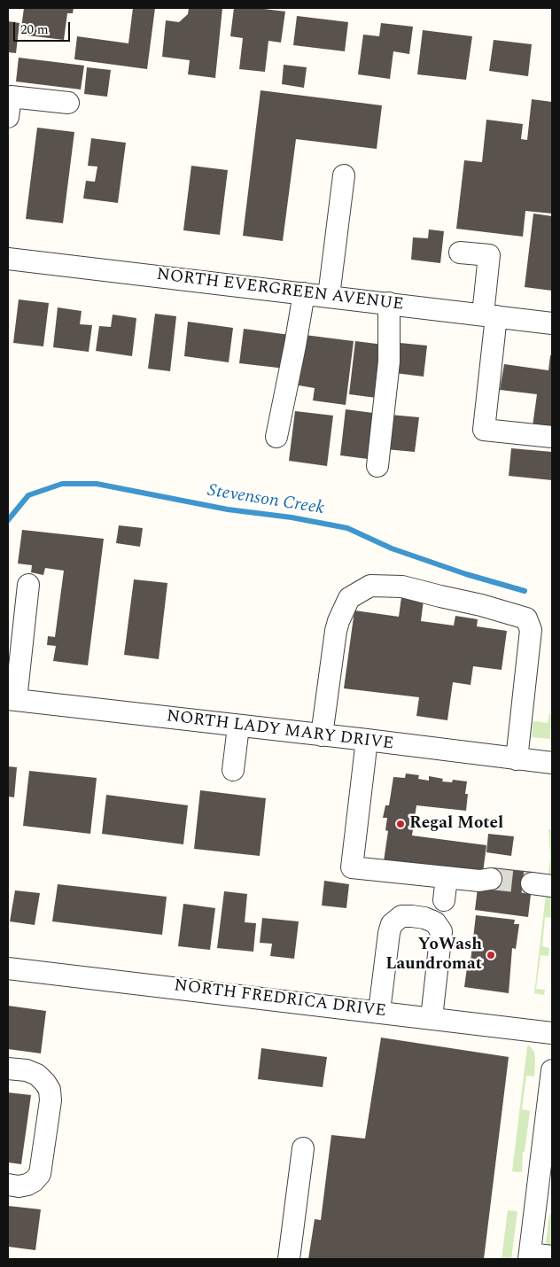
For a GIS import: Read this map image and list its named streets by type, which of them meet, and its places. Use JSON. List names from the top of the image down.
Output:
{
  "streets": {
    "street": ["NORTH EVERGREEN AVENUE", "NORTH LADY MARY DRIVE", "NORTH FREDRICA DRIVE"]
  },
  "water": ["Stevenson Creek"],
  "places": ["Regal Motel", "YoWash Laundromat"],
  "scale_bar": "20 m"
}
